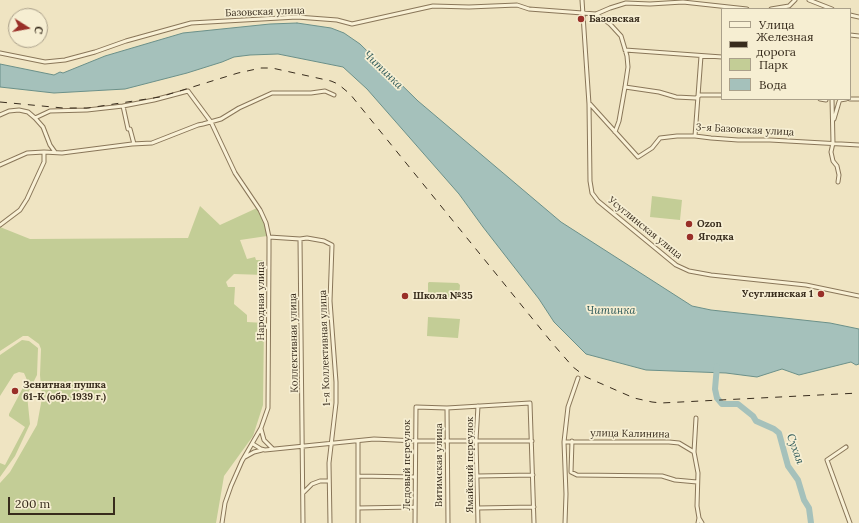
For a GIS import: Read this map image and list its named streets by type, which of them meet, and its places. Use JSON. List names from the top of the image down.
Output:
{
  "streets": {
    "street": [
      "Базовская улица",
      "3-я Базовская улица",
      "Усуглинская улица",
      "Народная улица",
      "Коллективная улица",
      "1-я Коллективная улица",
      "улица Калинина",
      "Ледовый переулок",
      "Витимская улица",
      "Ямайский переулок"
    ]
  },
  "crossings": [
    ["Базовская улица", "Усуглинская улица"],
    ["Коллективная улица", "1-я Коллективная улица"],
    ["Ледовый переулок", "Витимская улица"]
  ],
  "water": ["Читинка", "Сухая"],
  "places": [
    "Базовская",
    "Ozon",
    "Ягодка",
    "Усуглинская 1",
    "Школа №35",
    "Зенитная пушка 61-К (обр. 1939 г.)"
  ],
  "legend": [
    "Улица",
    "Железная дорога",
    "Парк",
    "Вода"
  ],
  "scale_bar": "200 m",
  "north": "right"
}
